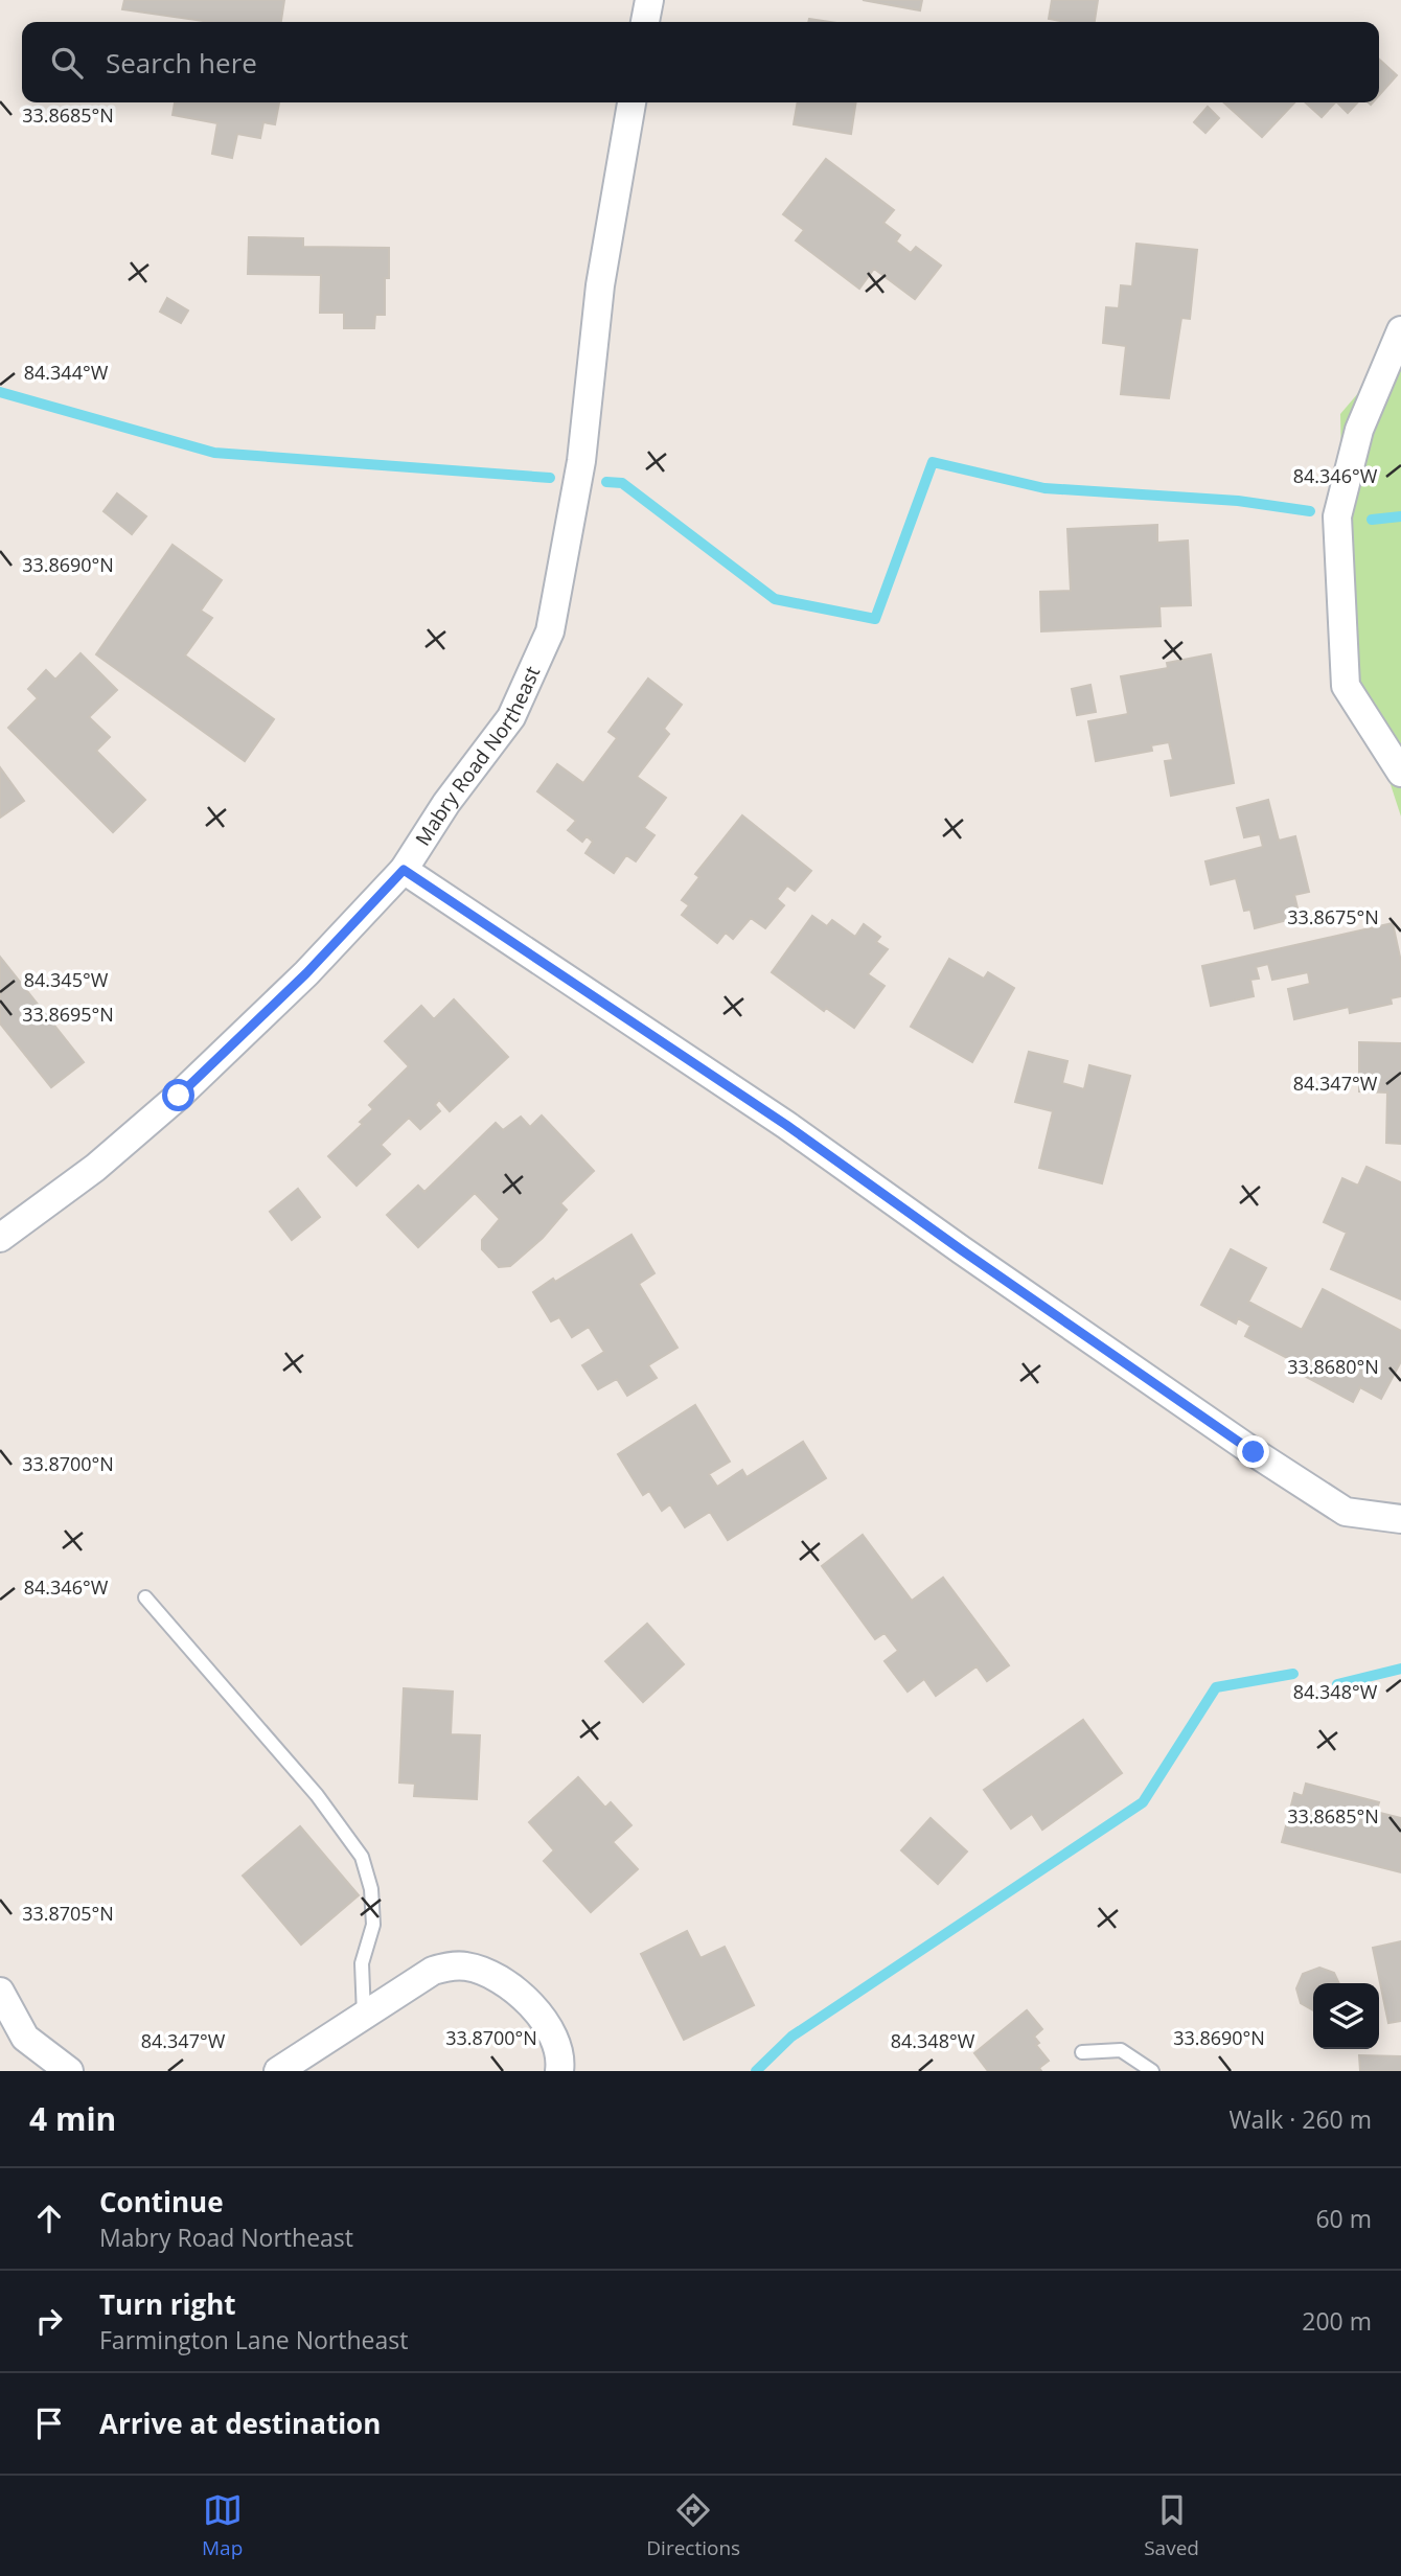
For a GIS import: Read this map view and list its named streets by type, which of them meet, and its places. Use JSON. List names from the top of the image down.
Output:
{
  "streets": {
    "street": ["Mabry Road Northeast"]
  },
  "page": {
    "search": "Search here",
    "heading": ["4 min", "Walk · 260 m"],
    "list": [
      ["Continue", "Mabry Road Northeast", "60 m"],
      ["Turn right", "Farmington Lane Northeast", "200 m"],
      "Arrive at destination"
    ],
    "nav": ["Map", "Directions", "Saved"]
  },
  "coordinates": [
    "33.8685°N",
    "84.344°W",
    "84.346°W",
    "33.8690°N",
    "33.8675°N",
    "84.345°W",
    "33.8695°N",
    "84.347°W",
    "33.8680°N",
    "33.8700°N",
    "84.348°W",
    "33.8705°N"
  ]
}
